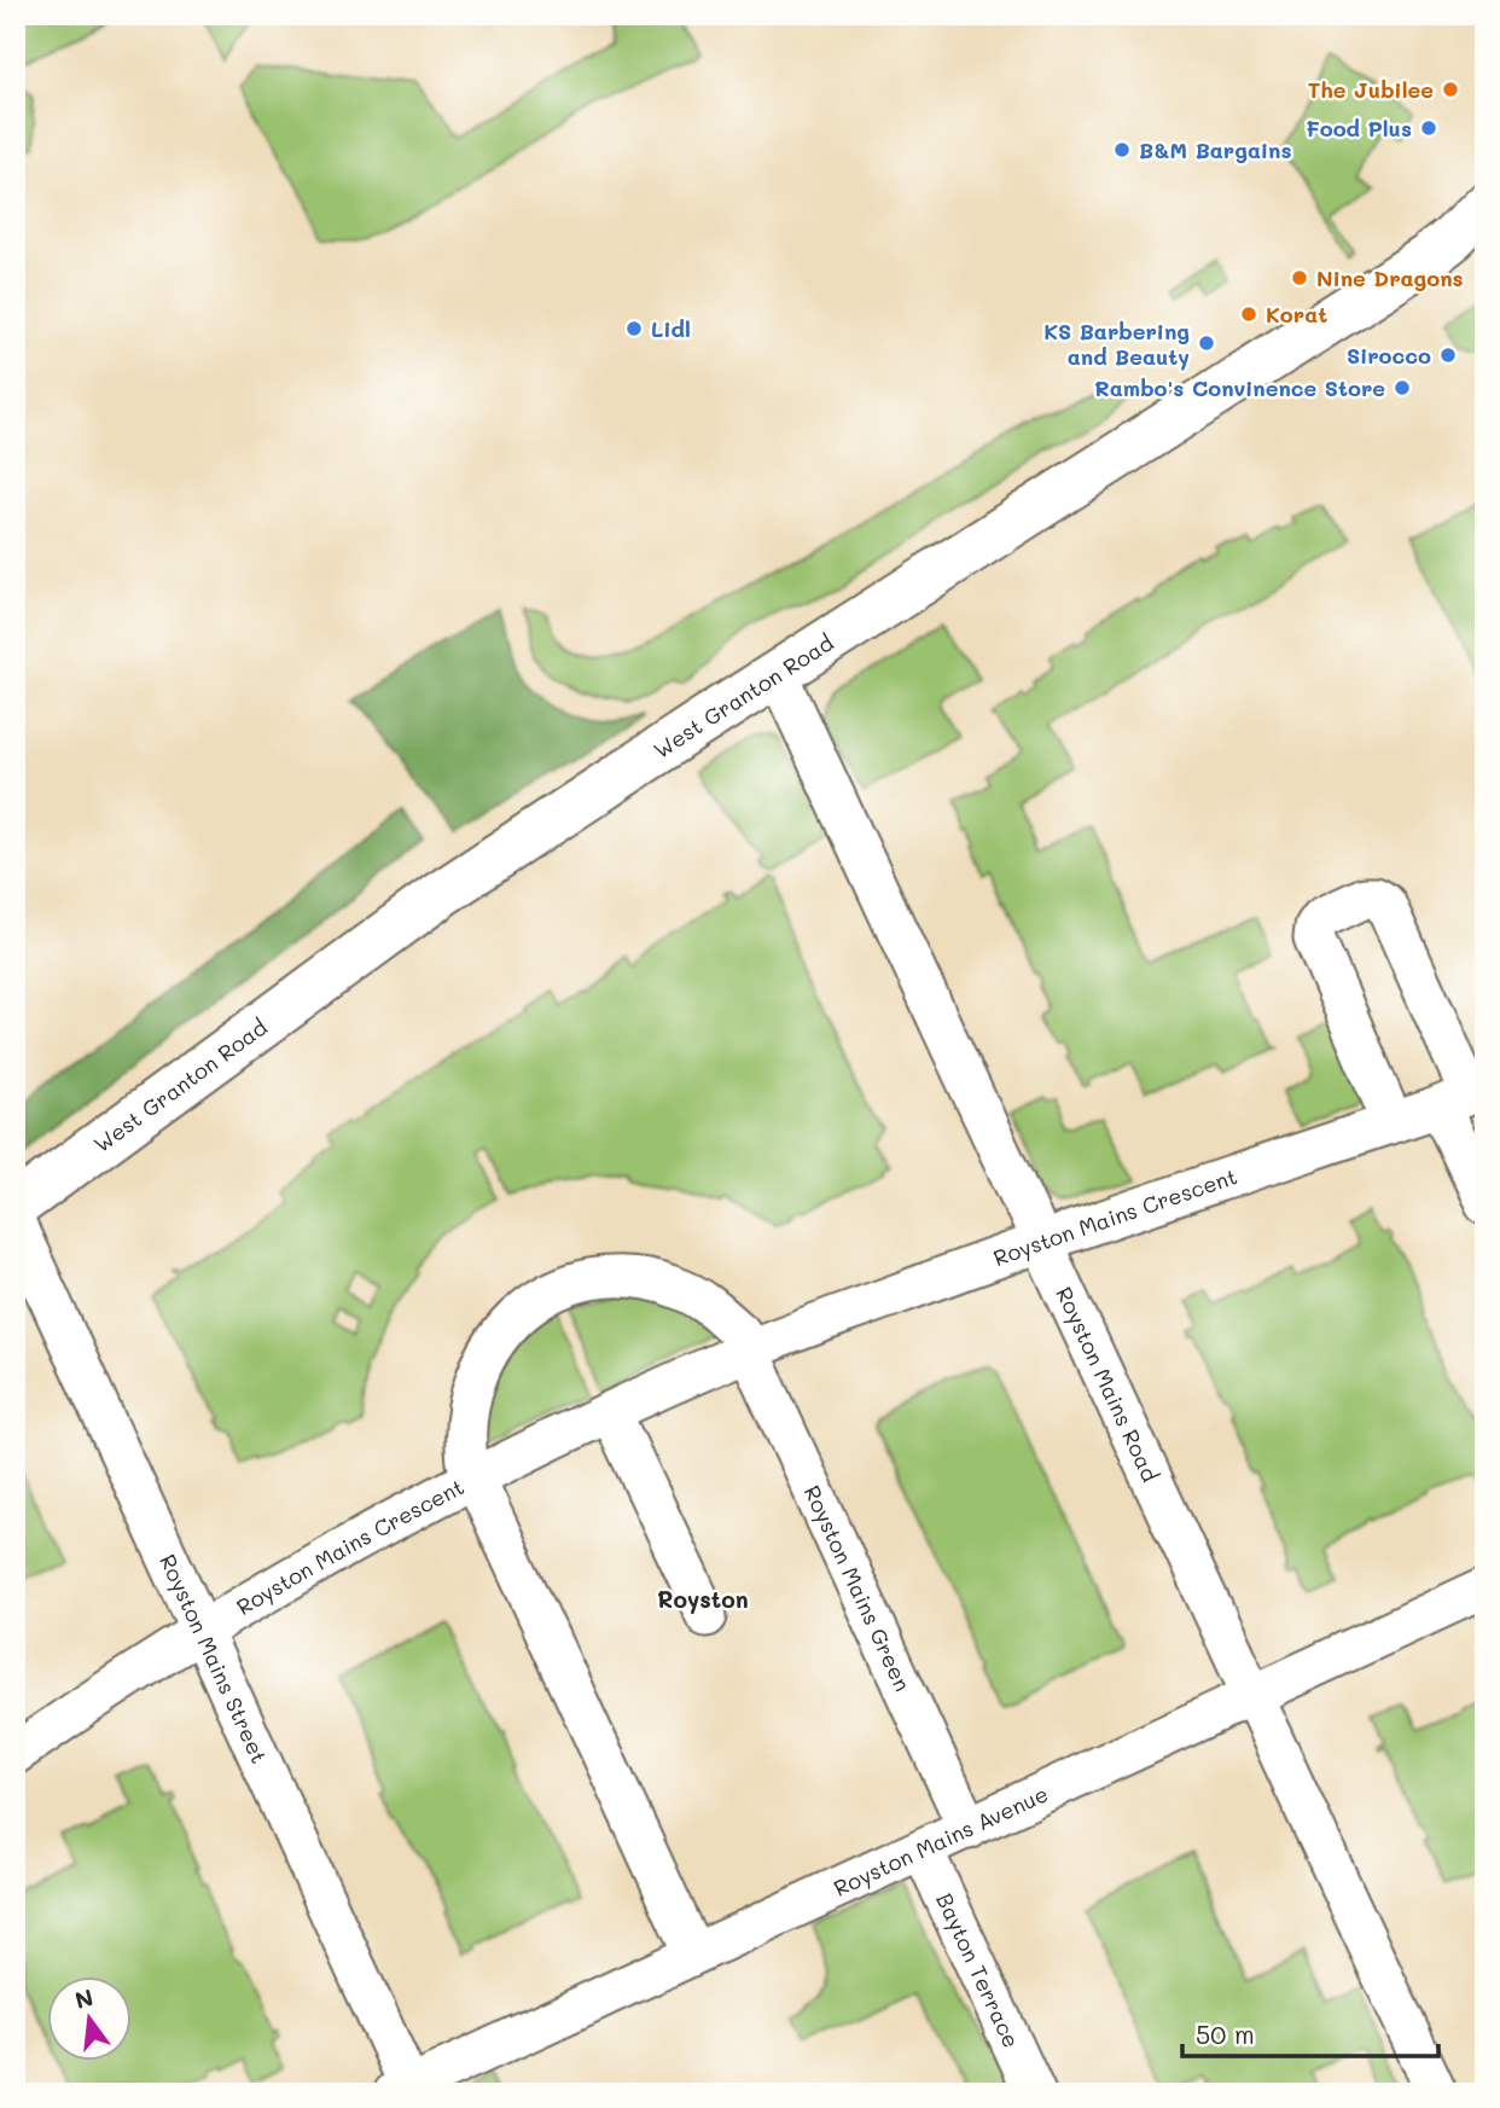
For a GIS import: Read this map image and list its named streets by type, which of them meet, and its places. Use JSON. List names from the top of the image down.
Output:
{
  "streets": {
    "street": [
      "West Granton Road",
      "Royston Mains Crescent",
      "Royston Mains Road",
      "Royston Mains Green",
      "Royston Mains Street",
      "Royston Mains Avenue",
      "Bayton Terrace"
    ]
  },
  "crossings": [
    ["West Granton Road", "Royston Mains Road"],
    ["Royston Mains Crescent", "Royston Mains Road"],
    ["Royston Mains Crescent", "Royston Mains Green"],
    ["Royston Mains Crescent", "Royston Mains Street"],
    ["Royston Mains Road", "Royston Mains Avenue"],
    ["Royston Mains Green", "Royston Mains Avenue"],
    ["Royston Mains Street", "Royston Mains Avenue"],
    ["Royston Mains Avenue", "Bayton Terrace"]
  ],
  "districts": ["Royston"],
  "places": [
    "The Jubilee",
    "Food Plus",
    "B&M Bargains",
    "Nine Dragons",
    "Korat",
    "Lidl",
    "KS Barbering and Beauty",
    "Sirocco",
    "Rambo's Convinence Store"
  ],
  "scale_bar": "50 m",
  "north": "top"
}
